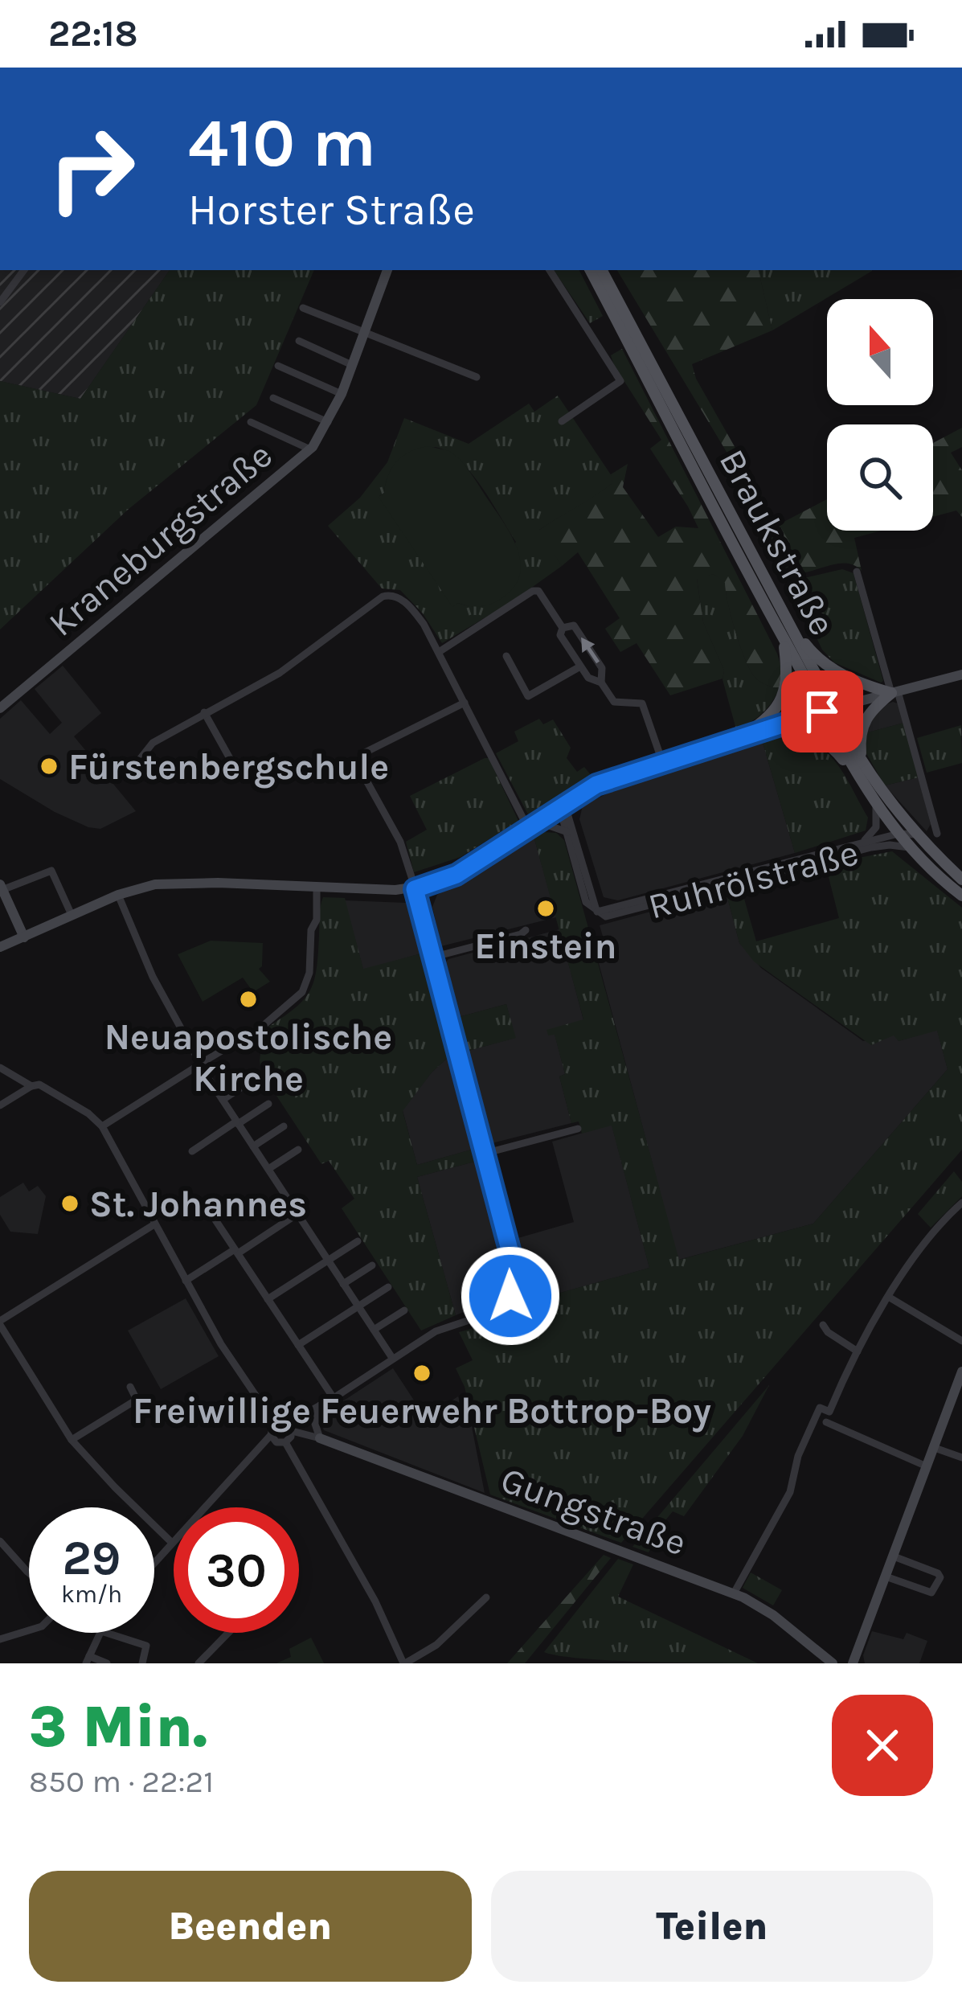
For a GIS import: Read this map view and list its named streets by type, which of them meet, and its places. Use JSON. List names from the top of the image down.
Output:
{
  "streets": {
    "main road": ["Braukstraße"],
    "street": ["Kraneburgstraße", "Ruhrölstraße", "Gungstraße"]
  },
  "crossings": [
    ["Braukstraße", "Ruhrölstraße"]
  ],
  "places": [
    "Fürstenbergschule",
    "Einstein",
    "Neuapostolische Kirche",
    "St. Johannes",
    "Freiwillige Feuerwehr Bottrop-Boy"
  ],
  "north": "top",
  "page": {
    "status": "22:18",
    "turn": ["410 m", "Horster Straße"],
    "speed": "29 km/h",
    "limit": "30",
    "heading": ["3 Min.", "850 m · 22:21"],
    "buttons": ["Beenden", "Teilen"]
  }
}
